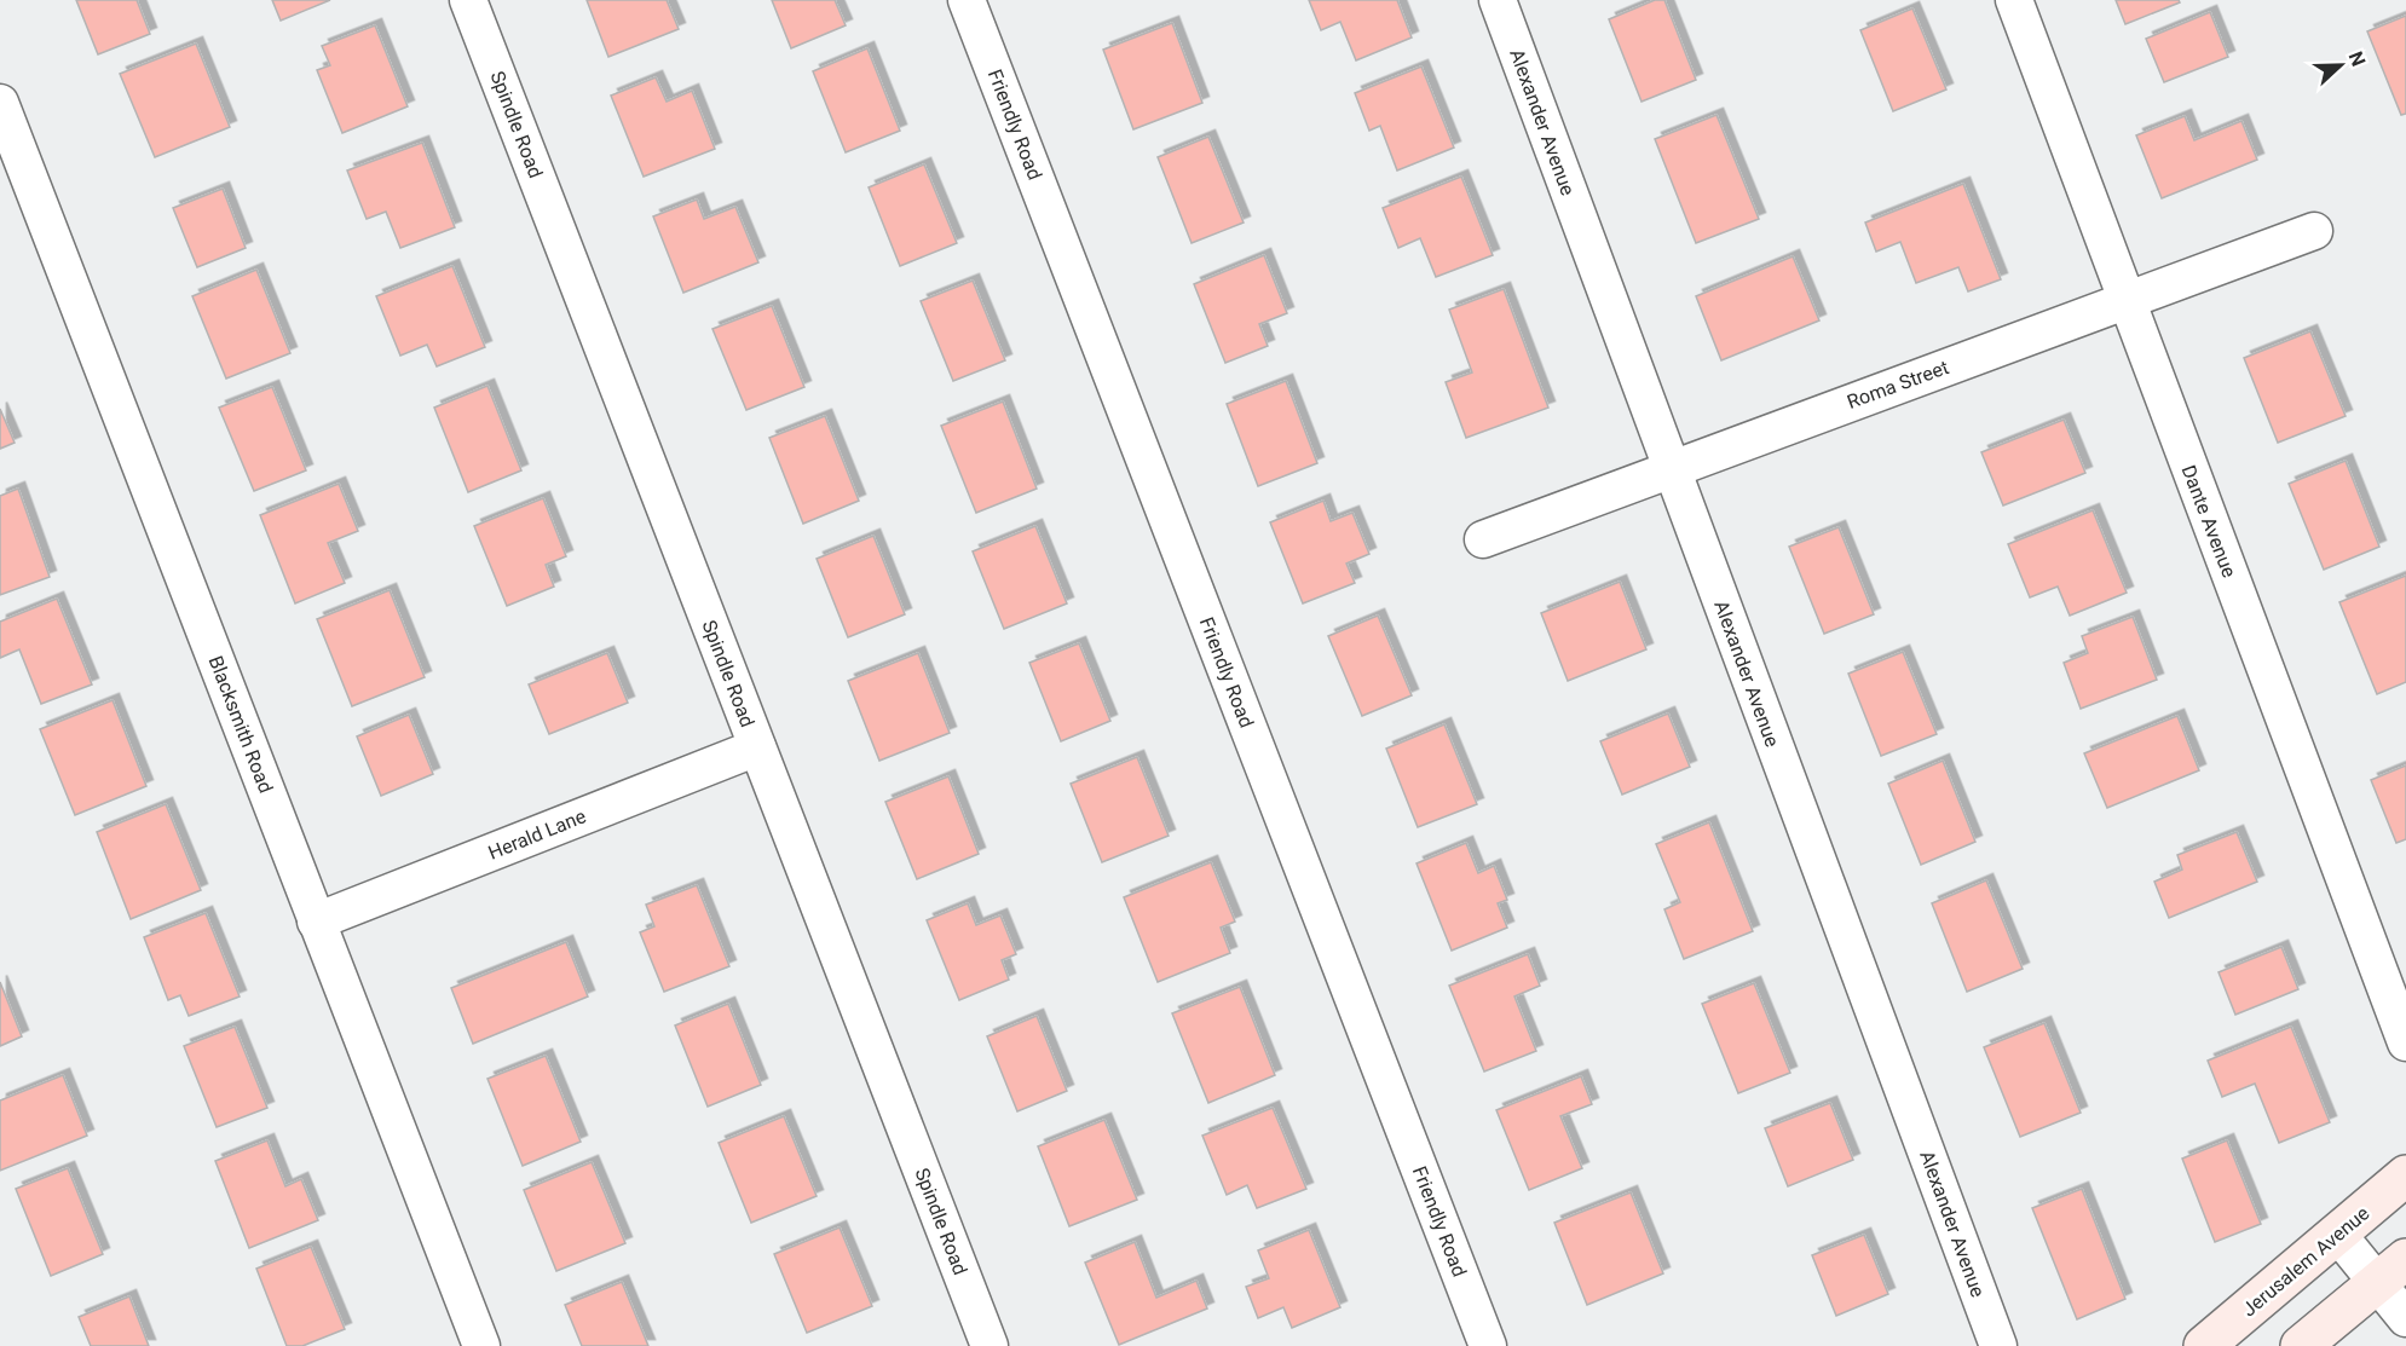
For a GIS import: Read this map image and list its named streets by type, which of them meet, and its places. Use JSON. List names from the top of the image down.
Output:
{
  "streets": {
    "main road": ["Jerusalem Avenue"],
    "street": [
      "Alexander Avenue",
      "Spindle Road",
      "Friendly Road",
      "Roma Street",
      "Dante Avenue",
      "Blacksmith Road",
      "Herald Lane"
    ]
  },
  "crossings": [
    ["Alexander Avenue", "Roma Street"],
    ["Spindle Road", "Herald Lane"],
    ["Roma Street", "Dante Avenue"],
    ["Blacksmith Road", "Herald Lane"]
  ],
  "north": "right"
}
